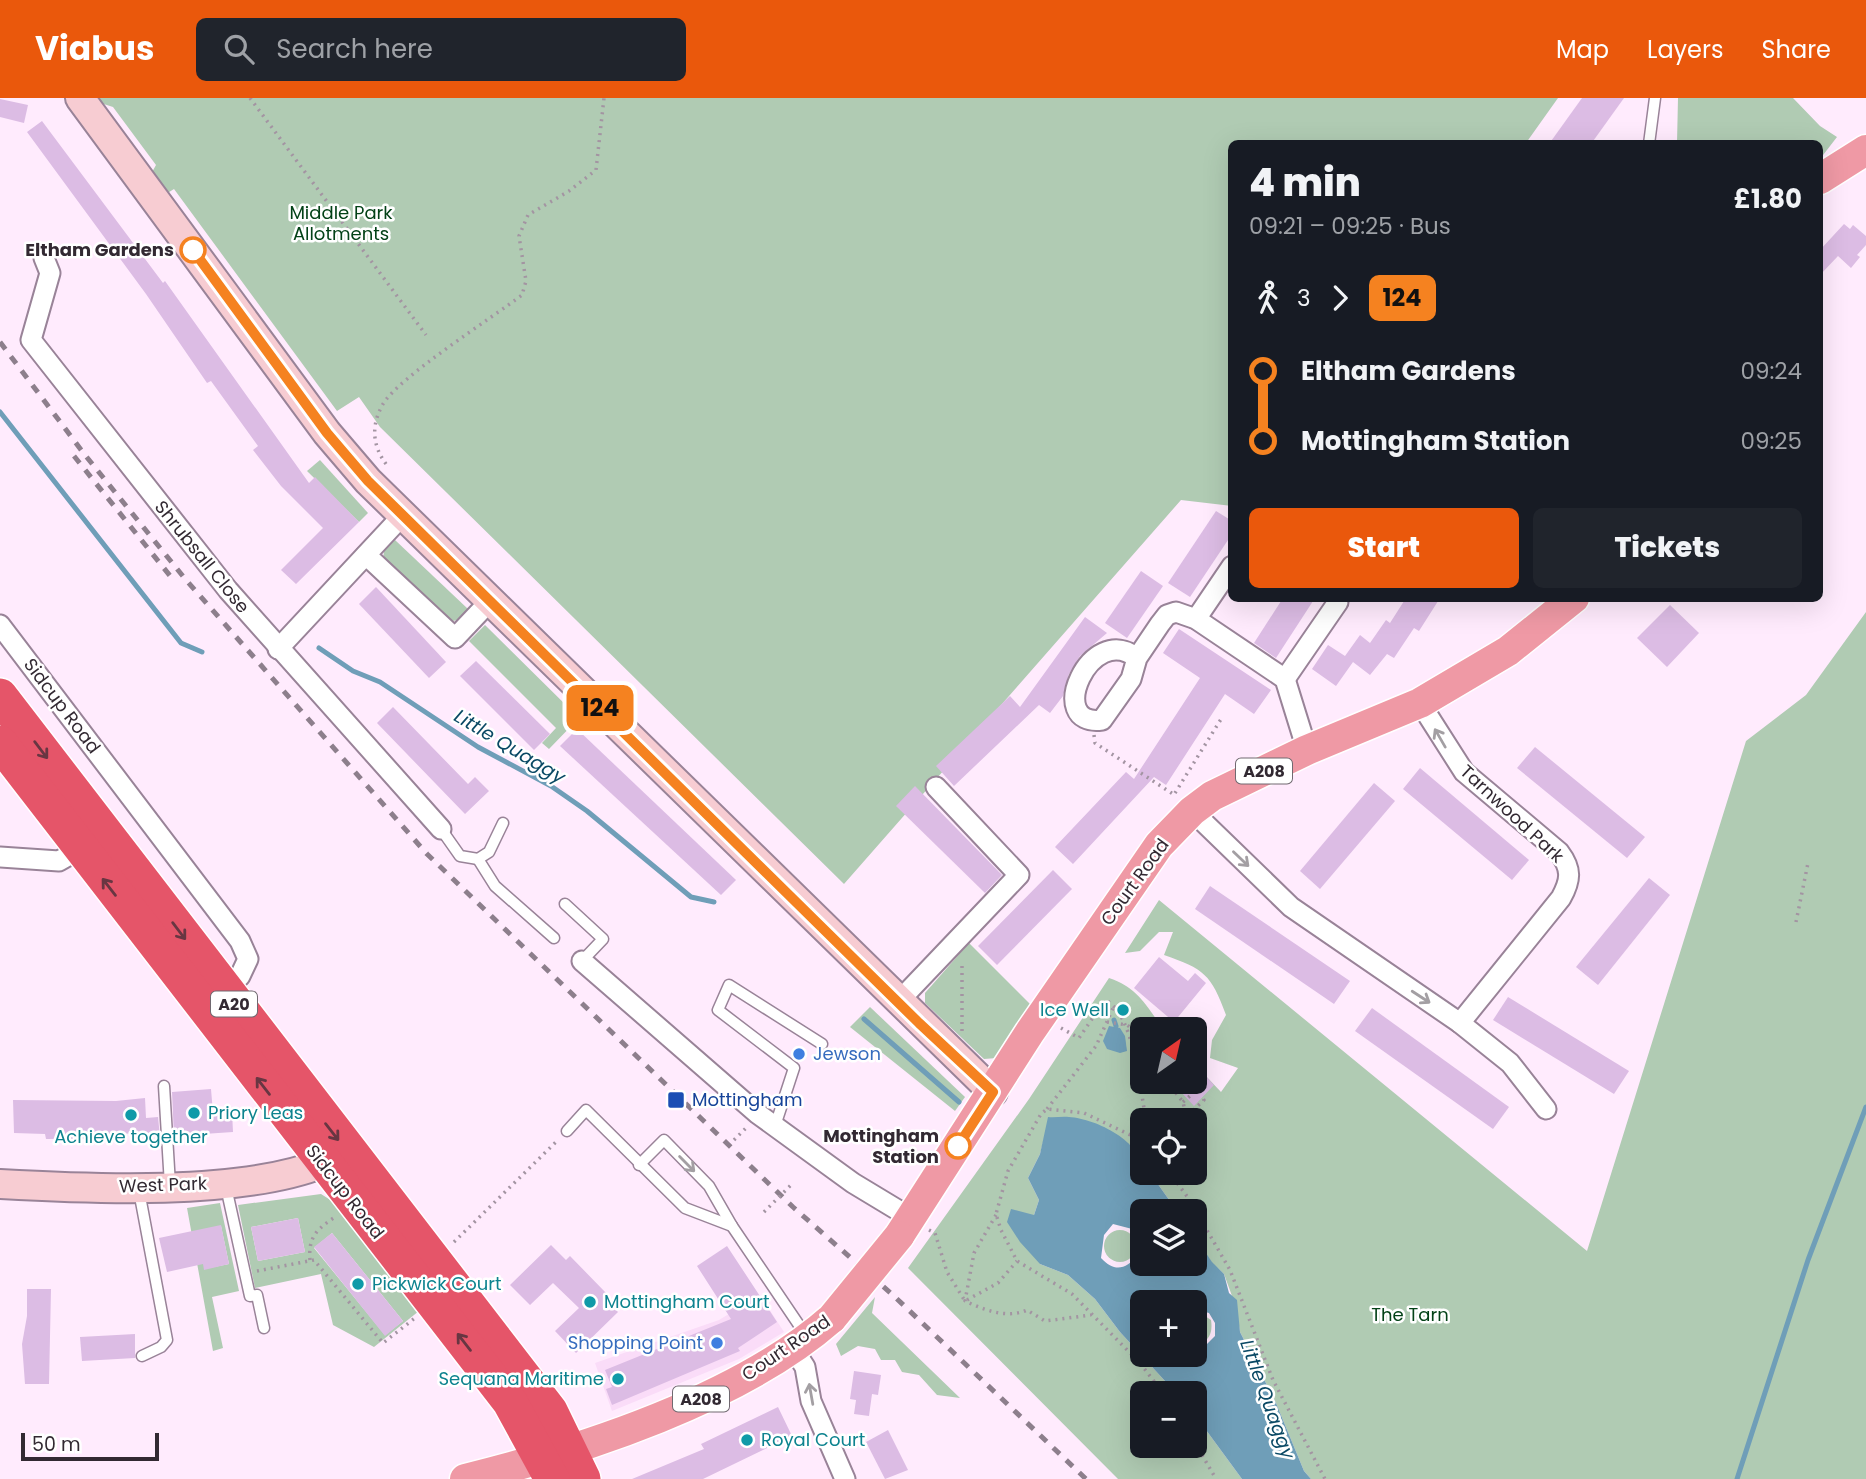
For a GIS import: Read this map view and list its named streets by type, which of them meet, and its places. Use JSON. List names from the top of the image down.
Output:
{
  "streets": {
    "highway": ["Sidcup Road", "A20"],
    "main road": ["A208", "Court Road"],
    "street": ["Shrubsall Close", "Tarnwood Park", "West Park"]
  },
  "crossings": [
    ["Sidcup Road", "Court Road"],
    ["Sidcup Road", "West Park"],
    ["Tarnwood Park", "Court Road"]
  ],
  "water": ["Little Quaggy"],
  "parks": ["Middle Park Allotments", "The Tarn"],
  "places": {
    "other": [
      "Eltham Gardens",
      "Ice Well",
      "Jewson",
      "Priory Leas",
      "Achieve together",
      "Mottingham Station",
      "Pickwick Court",
      "Mottingham Court",
      "Shopping Point",
      "Sequana Maritime",
      "Royal Court"
    ],
    "transit": ["Mottingham"]
  },
  "lines": ["bus line 124"],
  "scale_bar": "50 m",
  "north": "top right",
  "page": {
    "header": "Viabus",
    "search": "Search here",
    "nav": ["Map", "Layers", "Share"],
    "on_map": "124",
    "heading": ["4 min", "09:21 – 09:25 · Bus", "£1.80"],
    "legs": ["3", "124"],
    "list": [
      {
        "name": "Eltham Gardens",
        "value": "09:24"
      },
      {
        "name": "Mottingham Station",
        "value": "09:25"
      }
    ],
    "buttons": ["Start", "Tickets"],
    "map_buttons": ["+", "−"],
    "scale": "50 m"
  }
}
